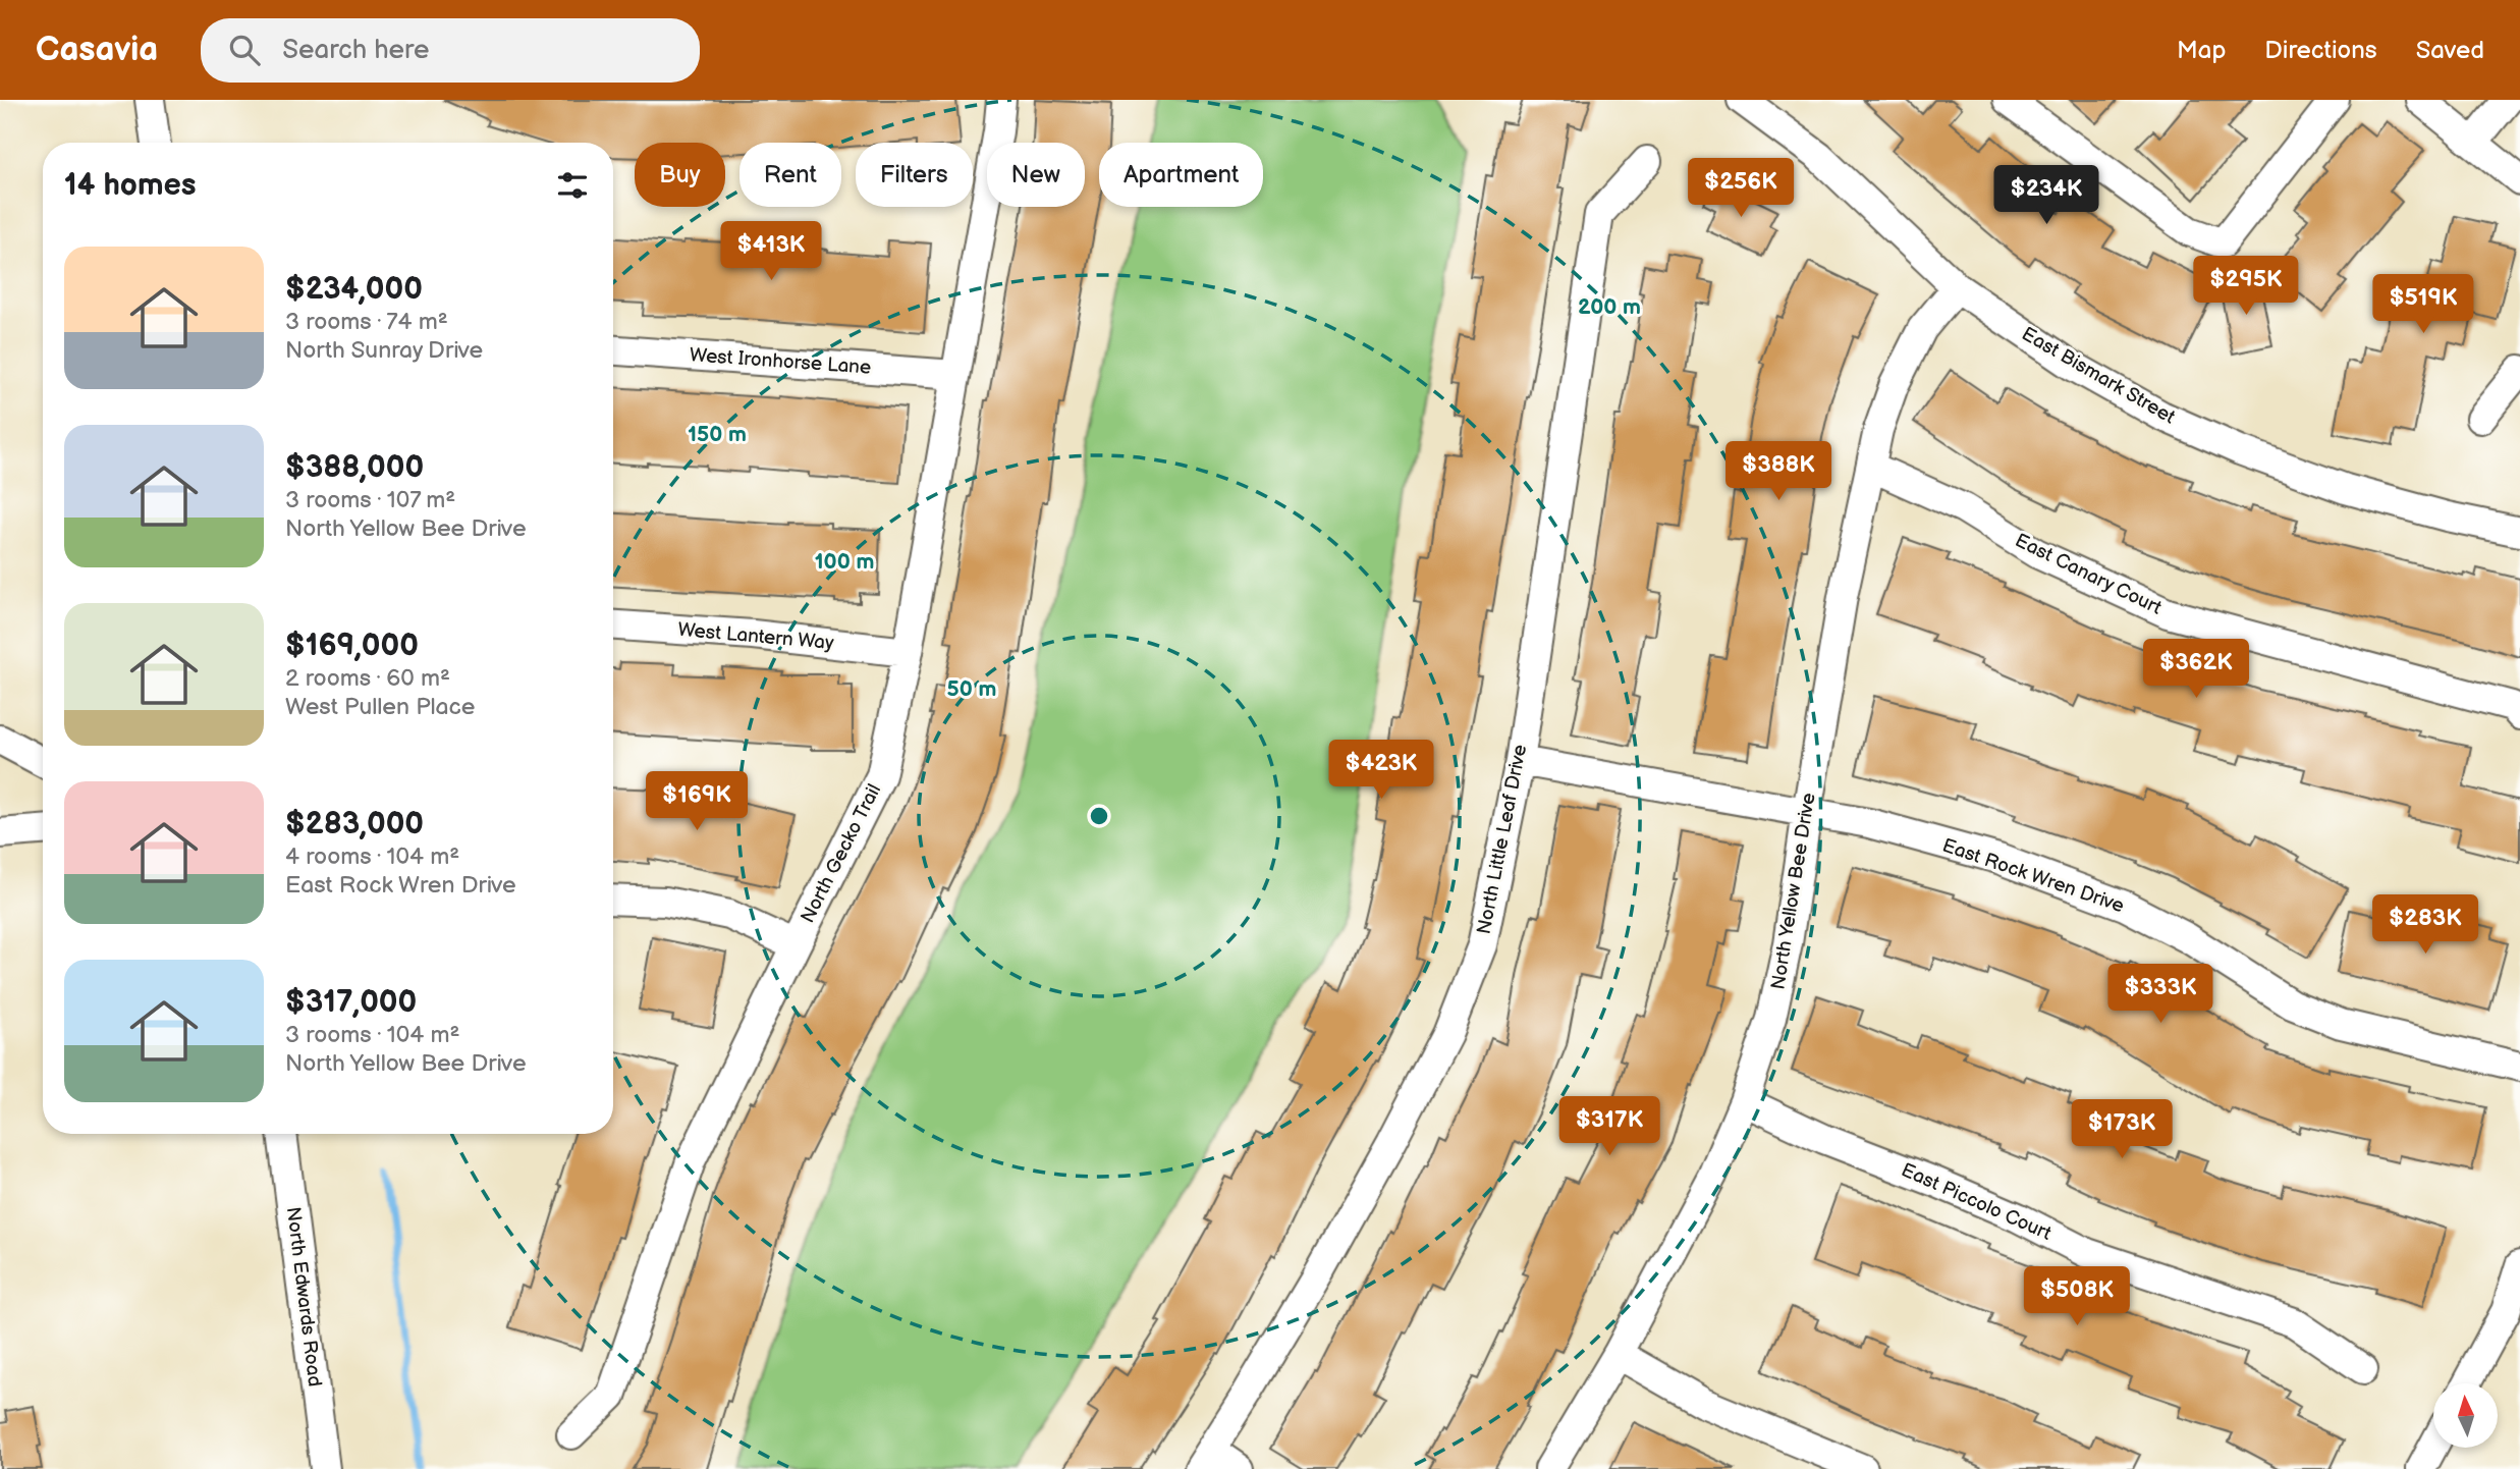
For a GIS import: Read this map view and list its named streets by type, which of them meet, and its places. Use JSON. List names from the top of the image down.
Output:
{
  "streets": {
    "street": [
      "West Ironhorse Lane",
      "East Bismark Street",
      "East Canary Court",
      "West Lantern Way",
      "North Little Leaf Drive",
      "North Gecko Trail",
      "East Rock Wren Drive",
      "North Yellow Bee Drive",
      "East Piccolo Court",
      "North Edwards Road"
    ]
  },
  "crossings": [
    ["West Ironhorse Lane", "North Gecko Trail"],
    ["East Bismark Street", "North Yellow Bee Drive"],
    ["East Canary Court", "North Yellow Bee Drive"],
    ["West Lantern Way", "North Gecko Trail"],
    ["North Little Leaf Drive", "East Rock Wren Drive"],
    ["East Rock Wren Drive", "North Yellow Bee Drive"],
    ["North Yellow Bee Drive", "East Piccolo Court"]
  ],
  "north": "top",
  "page": {
    "header": "Casavia",
    "search": "Search here",
    "nav": ["Map", "Directions", "Saved"],
    "chip": [
      "Buy",
      "Rent",
      "Filters",
      "New",
      "Apartment"
    ],
    "heading": "14 homes",
    "price": [
      "$256K",
      "$234K",
      "$413K",
      "$295K",
      "$519K",
      "$388K",
      "$362K",
      "$423K",
      "$169K",
      "$283K",
      "$333K",
      "$317K",
      "$173K",
      "$508K"
    ],
    "list": [
      {
        "name": "$234,000",
        "note": "3 rooms · 74 m² · North Sunray Drive"
      },
      {
        "name": "$388,000",
        "note": "3 rooms · 107 m² · North Yellow Bee Drive"
      },
      {
        "name": "$169,000",
        "note": "2 rooms · 60 m² · West Pullen Place"
      },
      {
        "name": "$283,000",
        "note": "4 rooms · 104 m² · East Rock Wren Drive"
      },
      {
        "name": "$317,000",
        "note": "3 rooms · 104 m² · North Yellow Bee Drive"
      }
    ]
  },
  "rings": [
    "200 m",
    "150 m",
    "100 m",
    "50 m"
  ]
}
